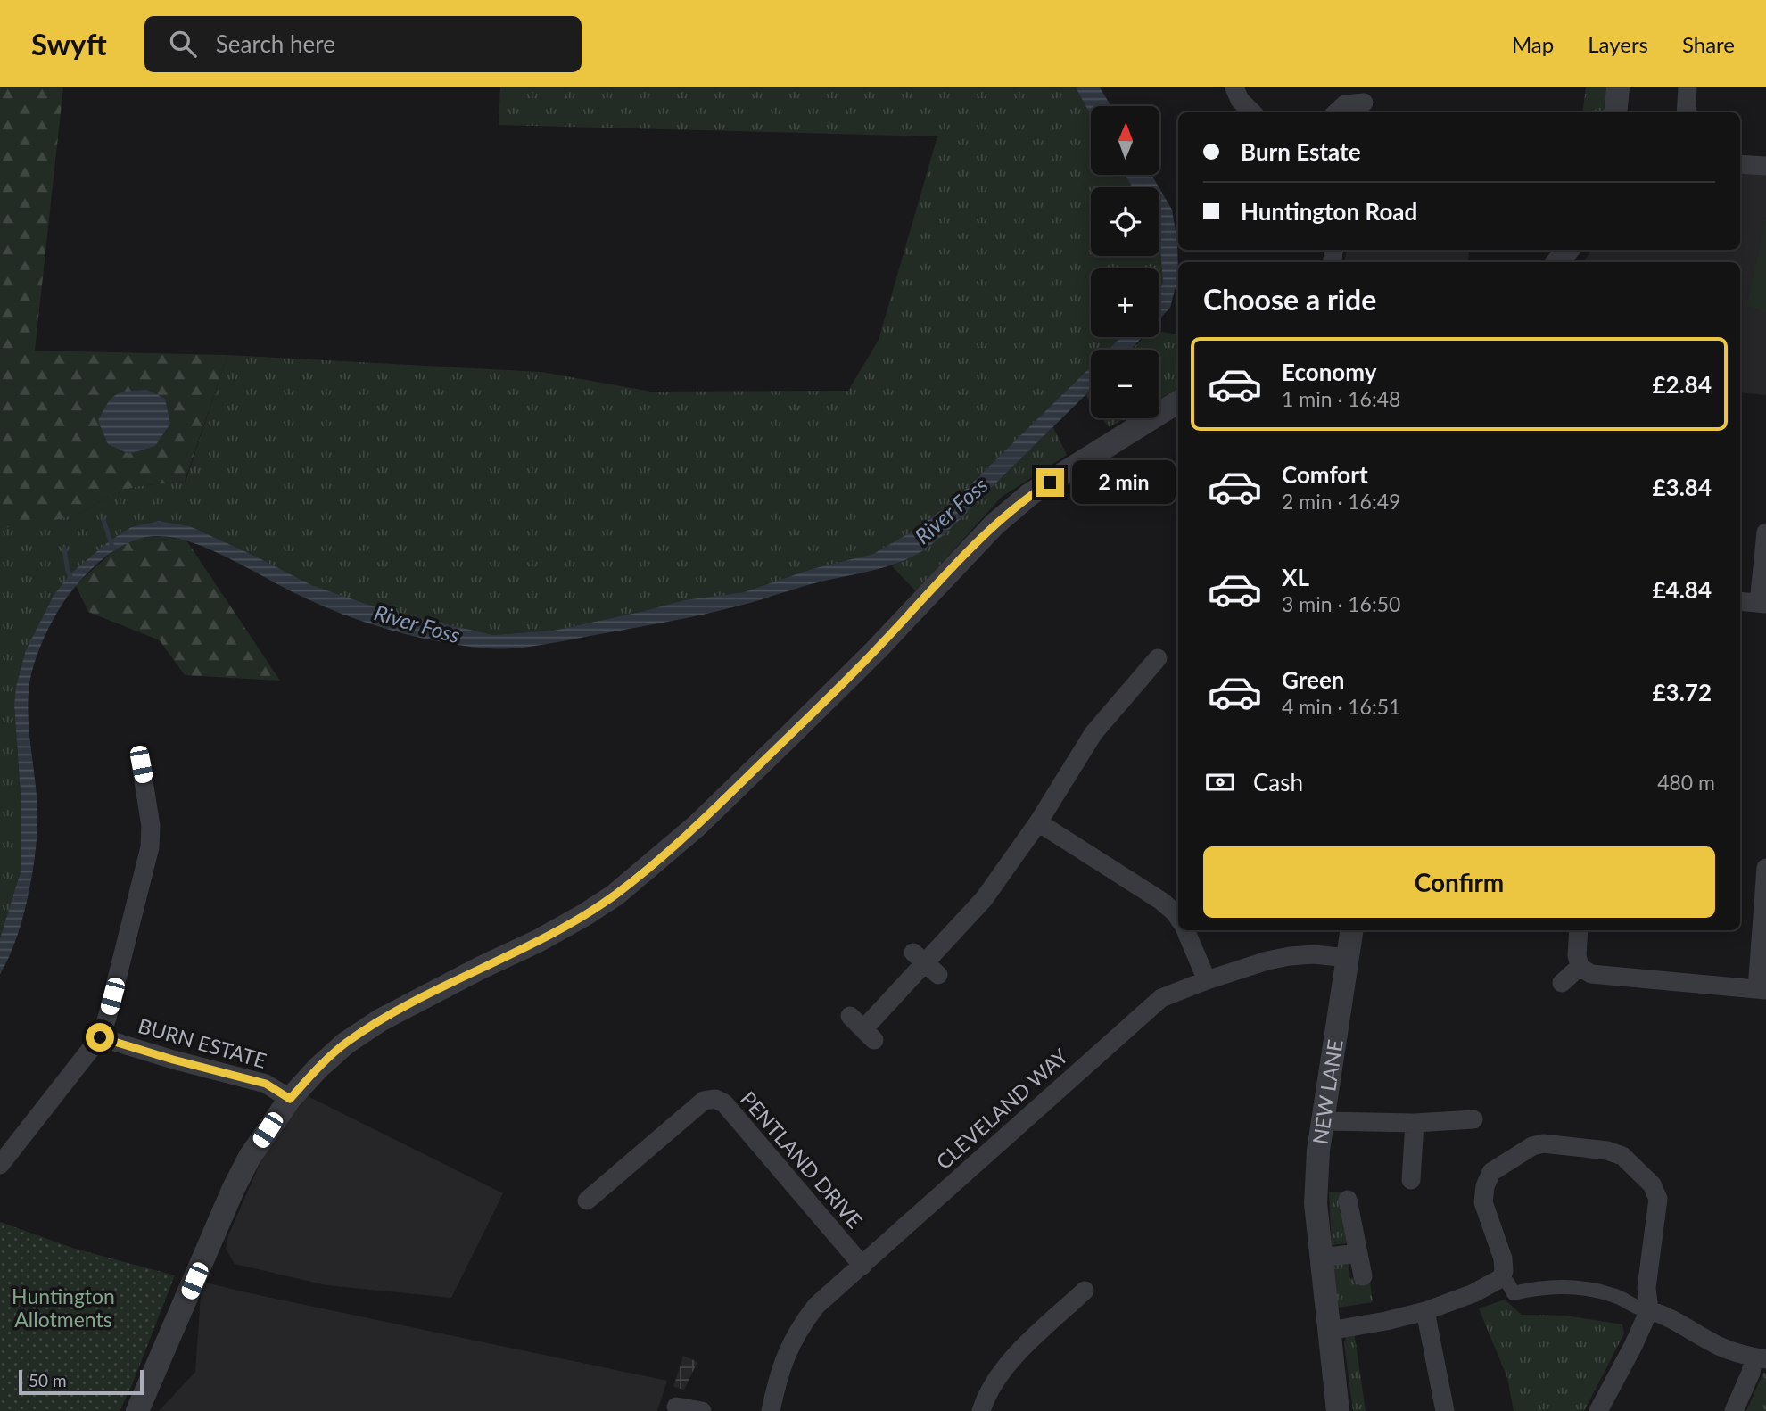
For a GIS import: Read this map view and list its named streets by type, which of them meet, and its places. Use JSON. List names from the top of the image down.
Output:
{
  "streets": {
    "street": [
      "BURN ESTATE",
      "NEW LANE",
      "CLEVELAND WAY",
      "PENTLAND DRIVE"
    ]
  },
  "crossings": [
    ["NEW LANE", "CLEVELAND WAY"],
    ["CLEVELAND WAY", "PENTLAND DRIVE"]
  ],
  "water": ["River Foss"],
  "parks": ["Huntington Allotments"],
  "scale_bar": "50 m",
  "north": "top",
  "page": {
    "header": "Swyft",
    "search": "Search here",
    "nav": ["Map", "Layers", "Share"],
    "map_buttons": ["+", "−"],
    "banner": ["Burn Estate", "Huntington Road"],
    "heading": "Choose a ride",
    "list": [
      {
        "name": "Economy",
        "note": "1 min · 16:48",
        "value": "£2.84"
      },
      {
        "name": "Comfort",
        "note": "2 min · 16:49",
        "value": "£3.84"
      },
      {
        "name": "XL",
        "note": "3 min · 16:50",
        "value": "£4.84"
      },
      {
        "name": "Green",
        "note": "4 min · 16:51",
        "value": "£3.72"
      }
    ],
    "bubble": "2 min",
    "pay": ["Cash", "480 m"],
    "buttons": "Confirm",
    "scale": "50 m"
  }
}
